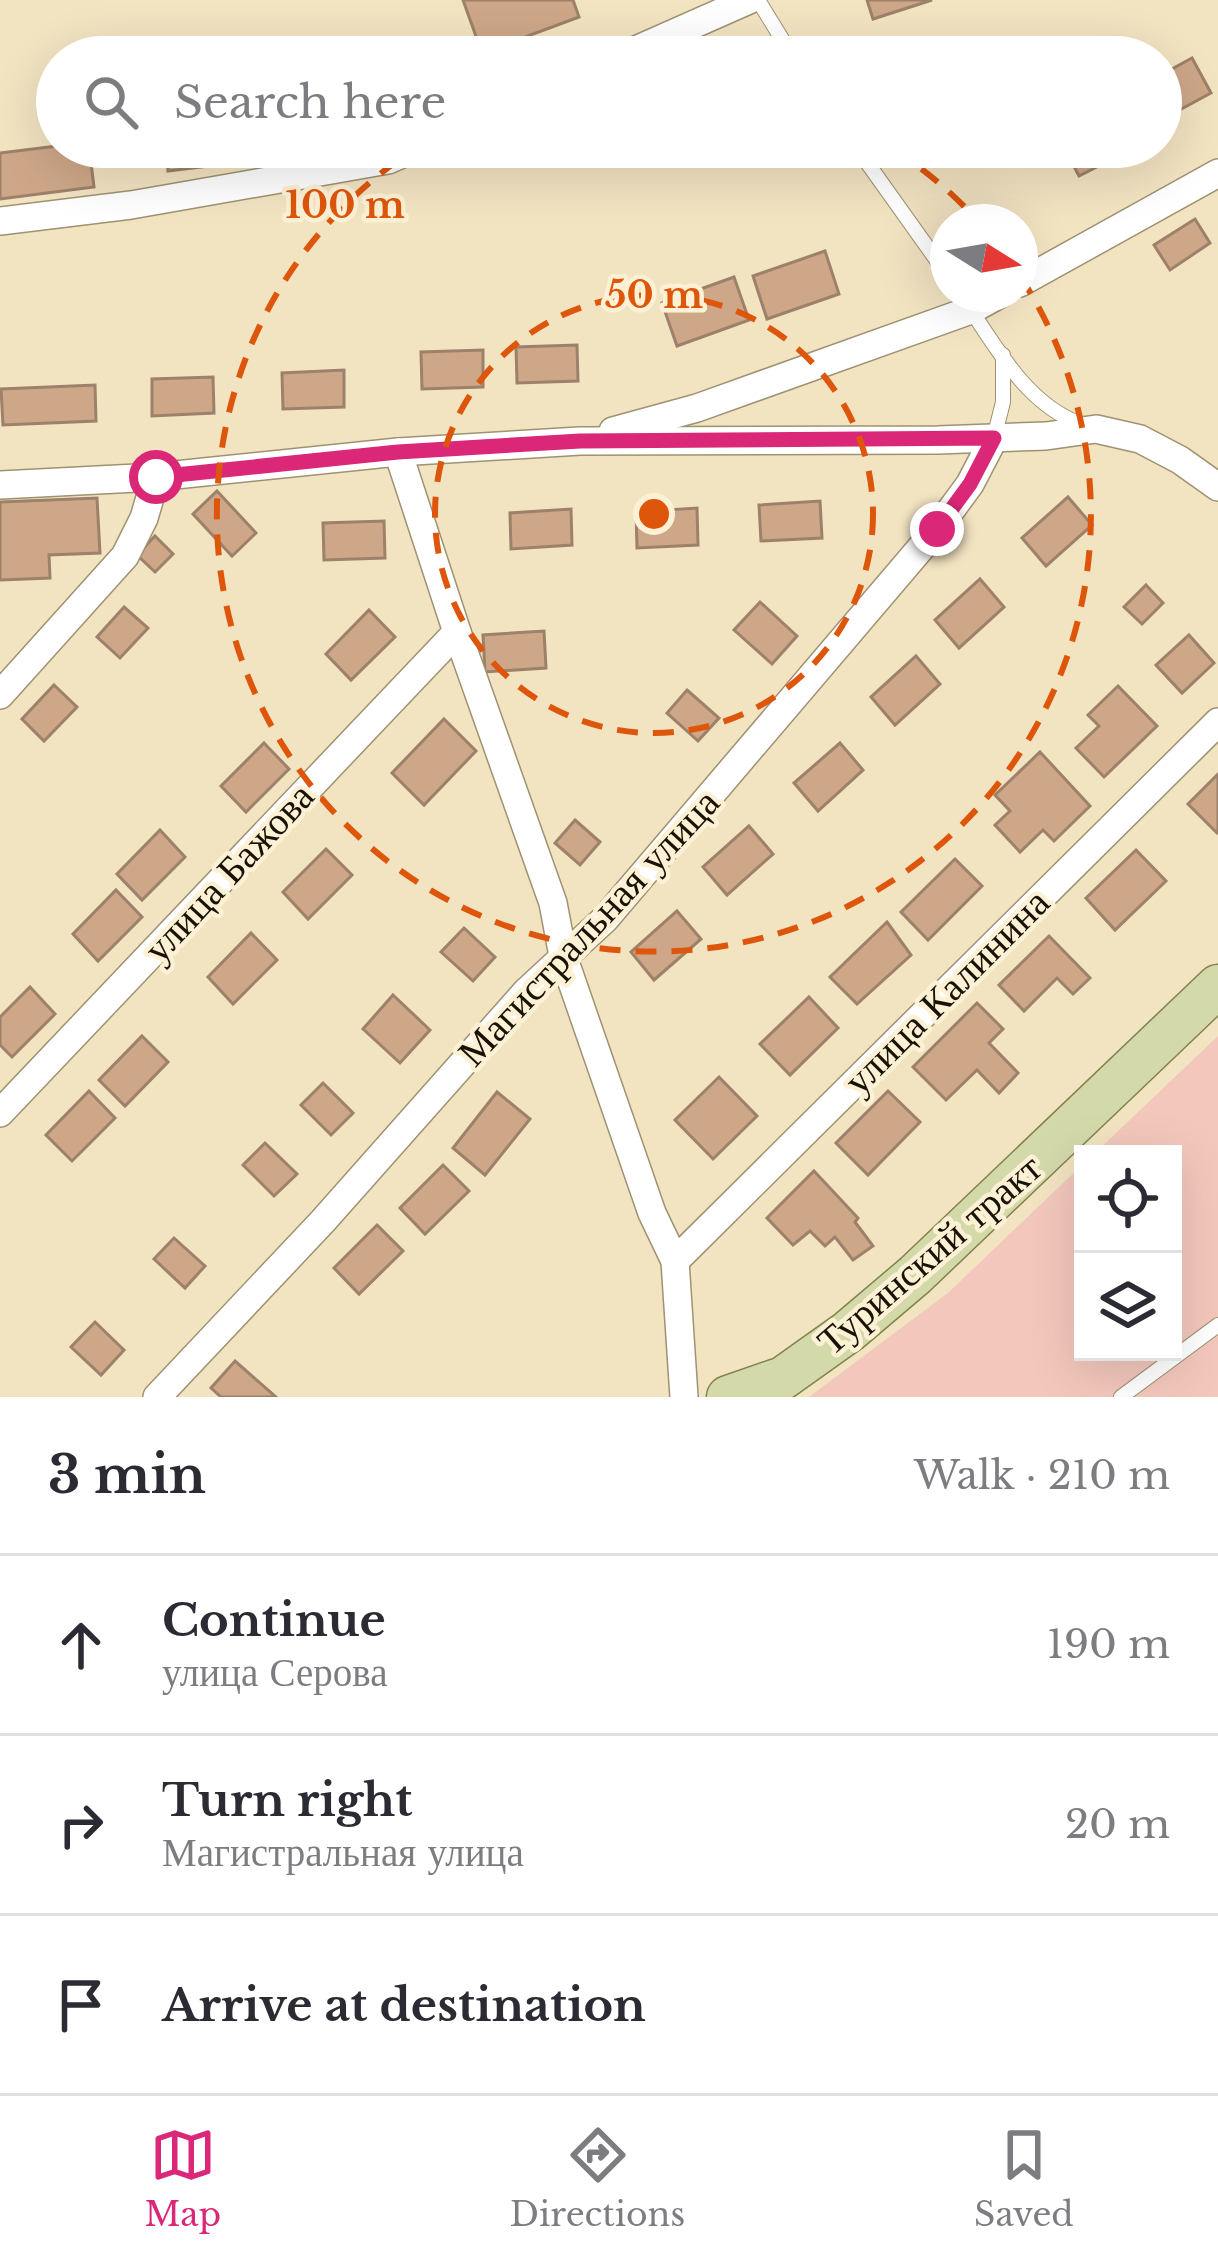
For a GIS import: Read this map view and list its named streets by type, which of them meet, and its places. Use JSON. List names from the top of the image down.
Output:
{
  "streets": {
    "main road": ["Туринский тракт"],
    "street": ["улица Бажова", "Магистральная улица", "улица Калинина"]
  },
  "north": "right",
  "page": {
    "search": "Search here",
    "heading": ["3 min", "Walk · 210 m"],
    "list": [
      ["Continue", "улица Серова", "190 m"],
      ["Turn right", "Магистральная улица", "20 m"],
      "Arrive at destination"
    ],
    "nav": ["Map", "Directions", "Saved"]
  },
  "rings": ["100 m", "50 m"]
}
